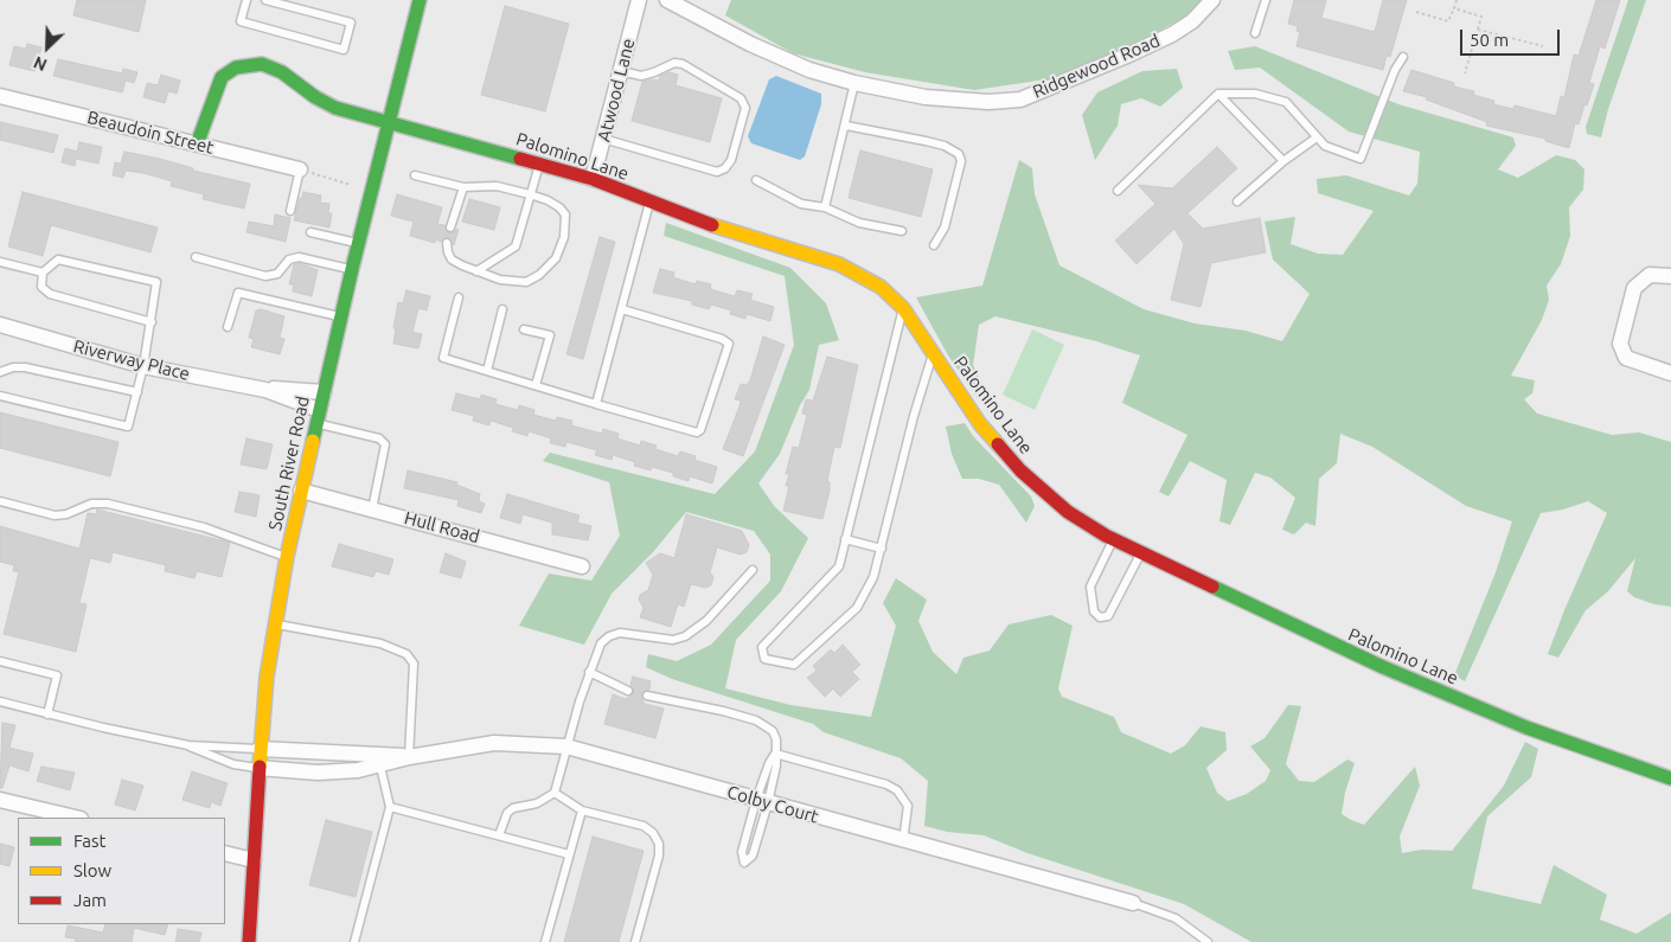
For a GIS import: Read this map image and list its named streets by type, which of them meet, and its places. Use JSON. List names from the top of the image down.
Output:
{
  "streets": {
    "street": [
      "Ridgewood Road",
      "Atwood Lane",
      "Beaudoin Street",
      "Palomino Lane",
      "Riverway Place",
      "South River Road",
      "Hull Road",
      "Colby Court"
    ]
  },
  "crossings": [
    ["Atwood Lane", "Palomino Lane"],
    ["Beaudoin Street", "Palomino Lane"],
    ["Palomino Lane", "South River Road"],
    ["Riverway Place", "South River Road"],
    ["South River Road", "Hull Road"],
    ["South River Road", "Colby Court"]
  ],
  "legend": ["Fast", "Slow", "Jam"],
  "scale_bar": "50 m",
  "north": "bottom left"
}
